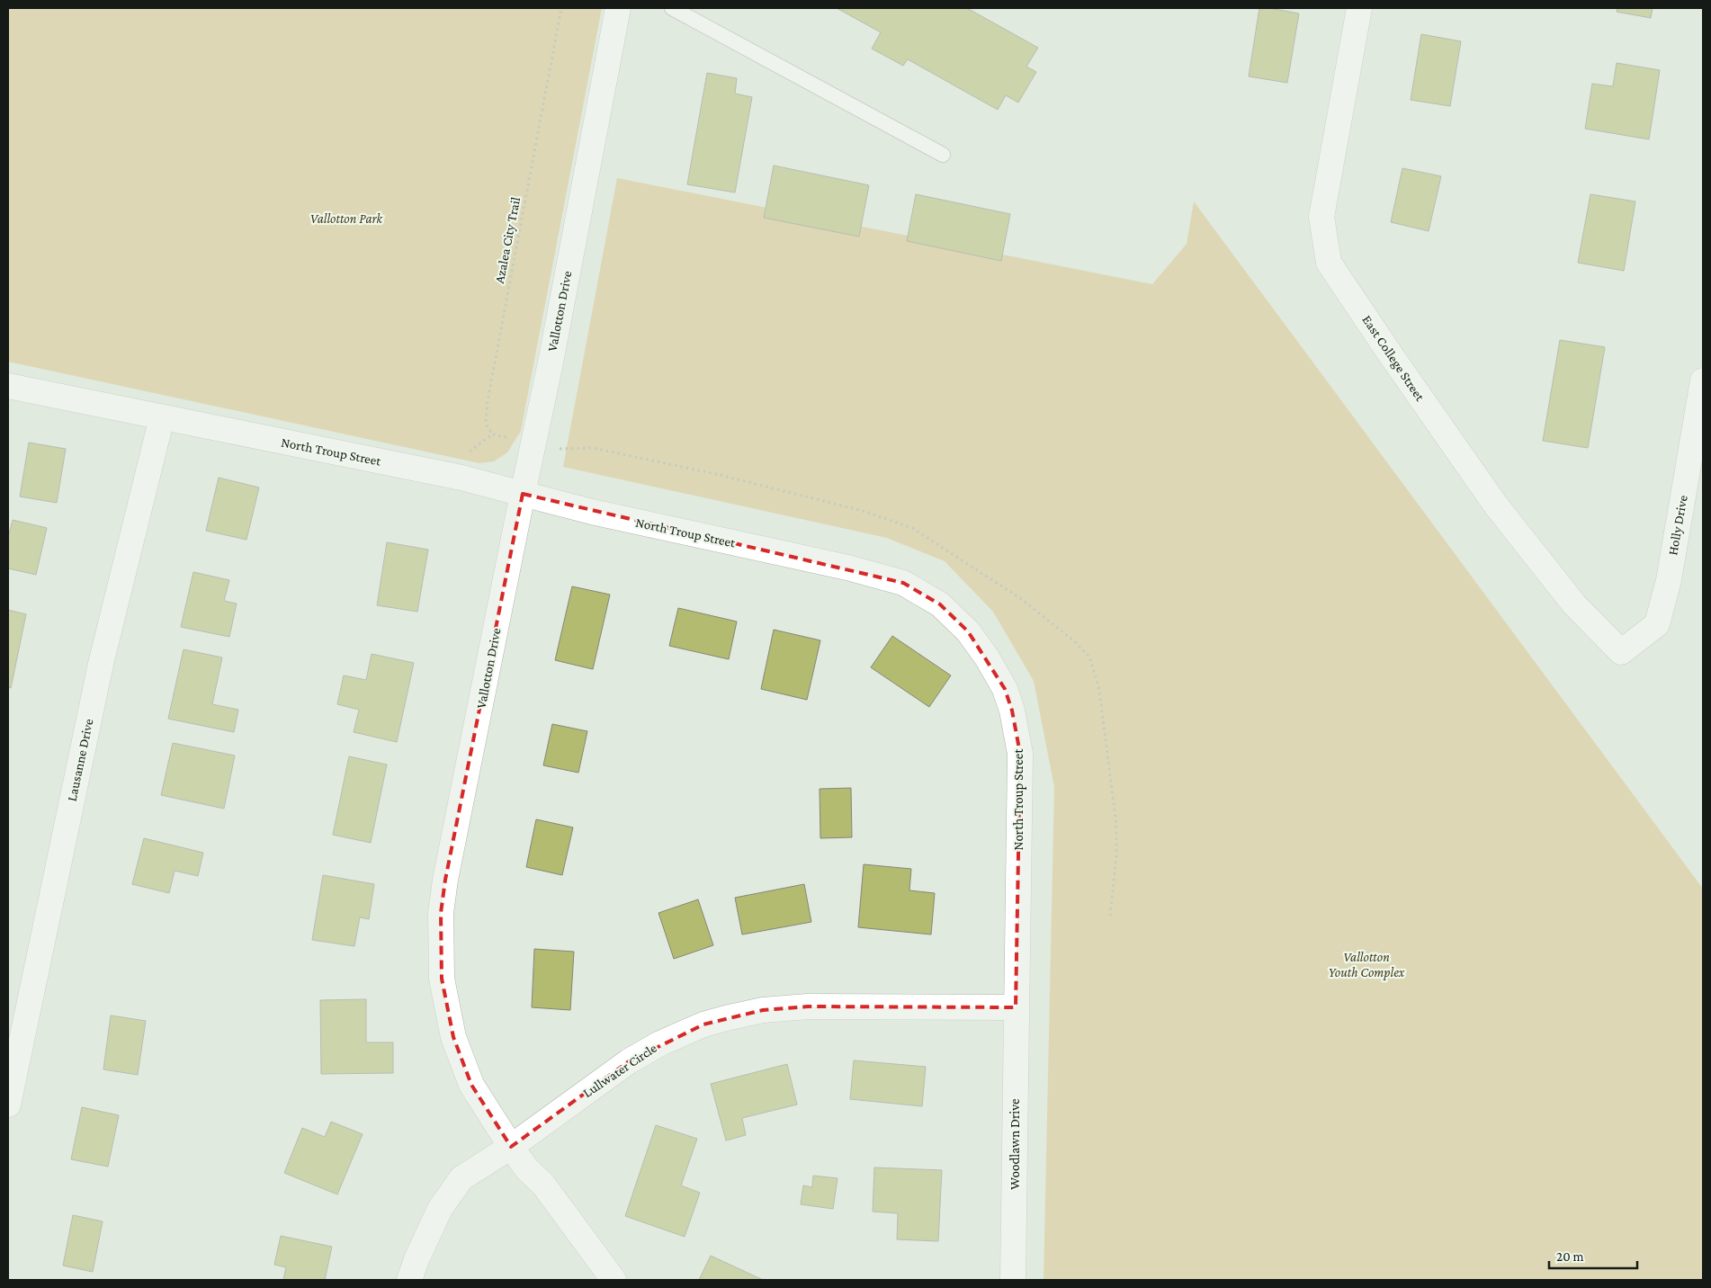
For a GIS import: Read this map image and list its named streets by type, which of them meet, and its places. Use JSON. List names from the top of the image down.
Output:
{
  "streets": {
    "street": [
      "Vallotton Drive",
      "East College Street",
      "North Troup Street",
      "Holly Drive",
      "Lausanne Drive",
      "Lullwater Circle",
      "Woodlawn Drive"
    ],
    "path": ["Azalea City Trail"]
  },
  "crossings": [
    ["Azalea City Trail", "Vallotton Drive"],
    ["Vallotton Drive", "North Troup Street"],
    ["Vallotton Drive", "Lullwater Circle"],
    ["East College Street", "Holly Drive"],
    ["North Troup Street", "Lausanne Drive"],
    ["North Troup Street", "Lullwater Circle"],
    ["North Troup Street", "Woodlawn Drive"],
    ["Lullwater Circle", "Woodlawn Drive"]
  ],
  "parks": ["Vallotton Park", "Vallotton Youth Complex"],
  "scale_bar": "20 m"
}
